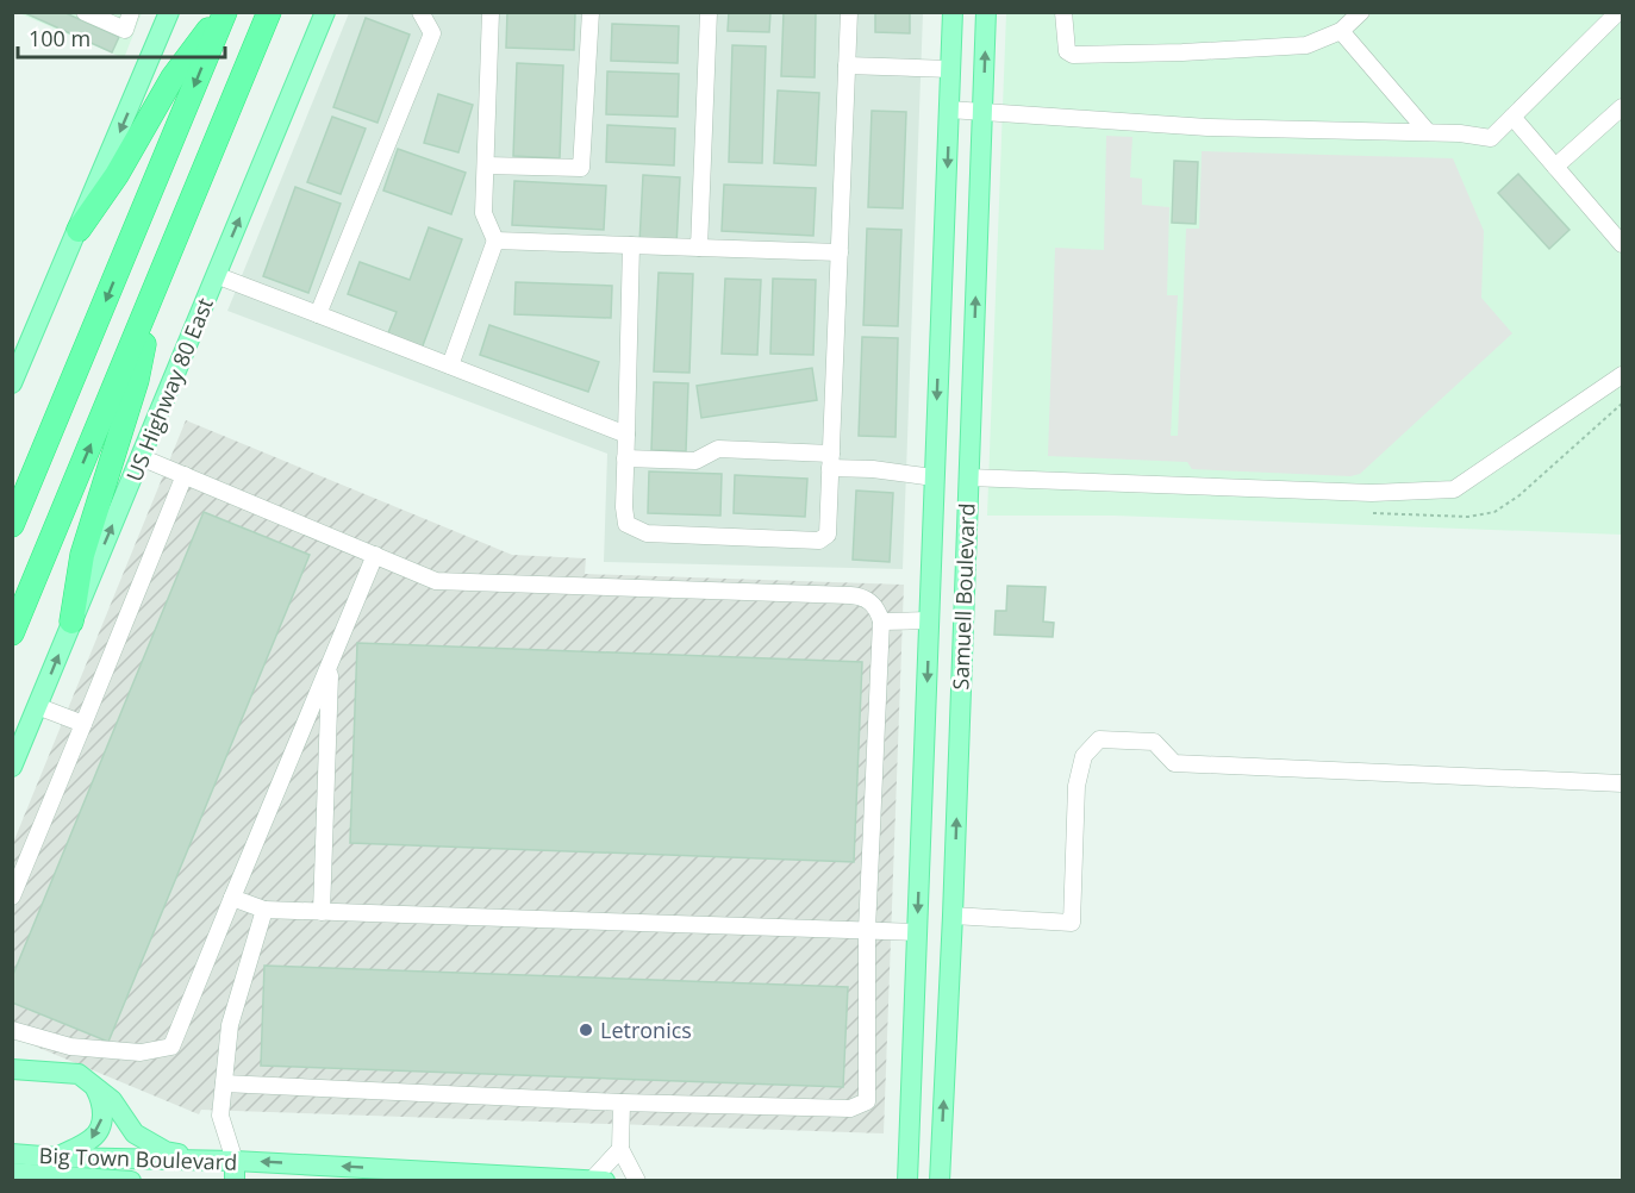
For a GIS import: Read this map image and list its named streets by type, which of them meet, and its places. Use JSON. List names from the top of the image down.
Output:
{
  "streets": {
    "main road": ["US Highway 80 East", "Samuell Boulevard", "Big Town Boulevard"]
  },
  "one_way": ["Big Town Boulevard"],
  "places": ["Letronics"],
  "scale_bar": "100 m"
}
